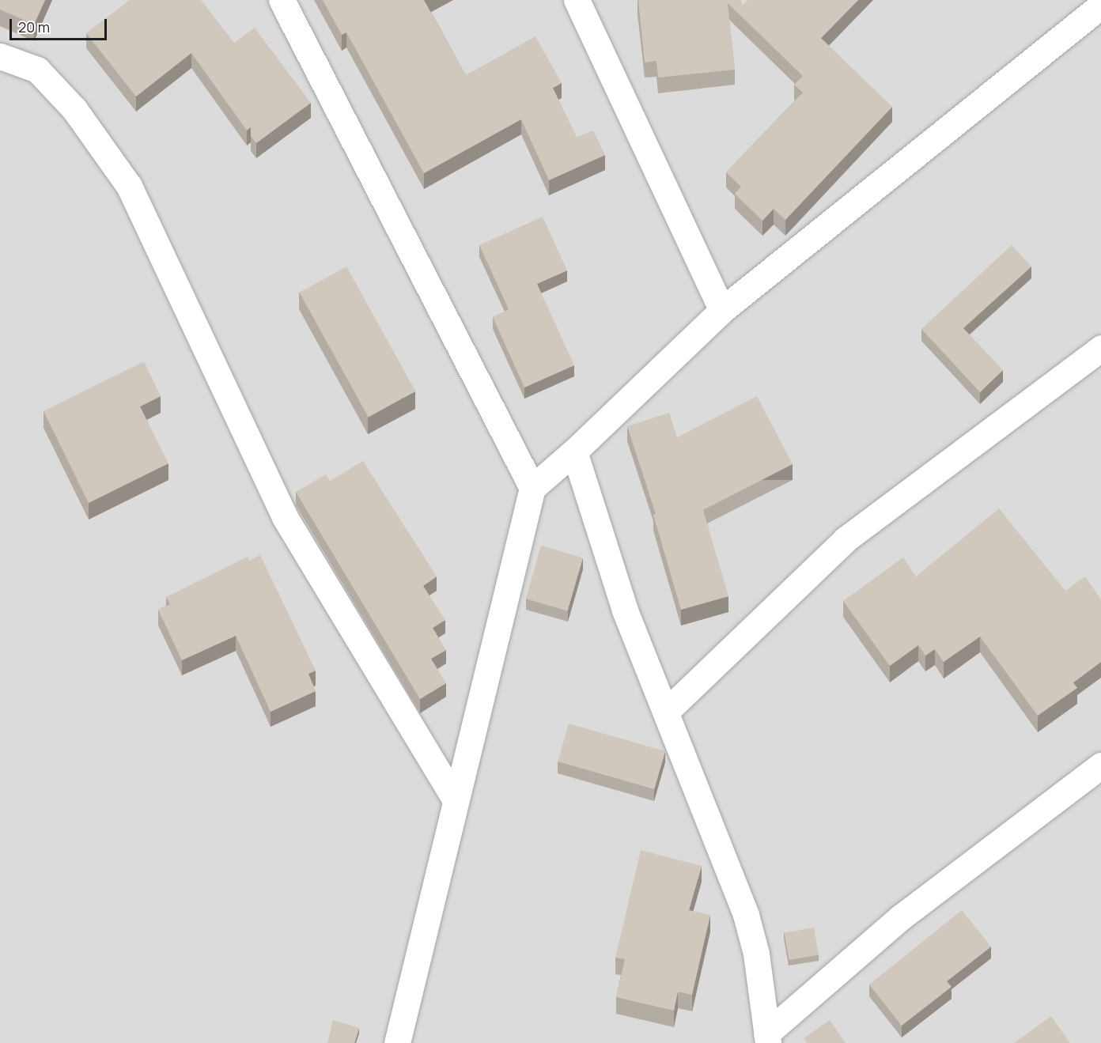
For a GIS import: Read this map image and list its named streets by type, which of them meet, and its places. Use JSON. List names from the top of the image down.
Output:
{
  "scale_bar": "20 m"
}
